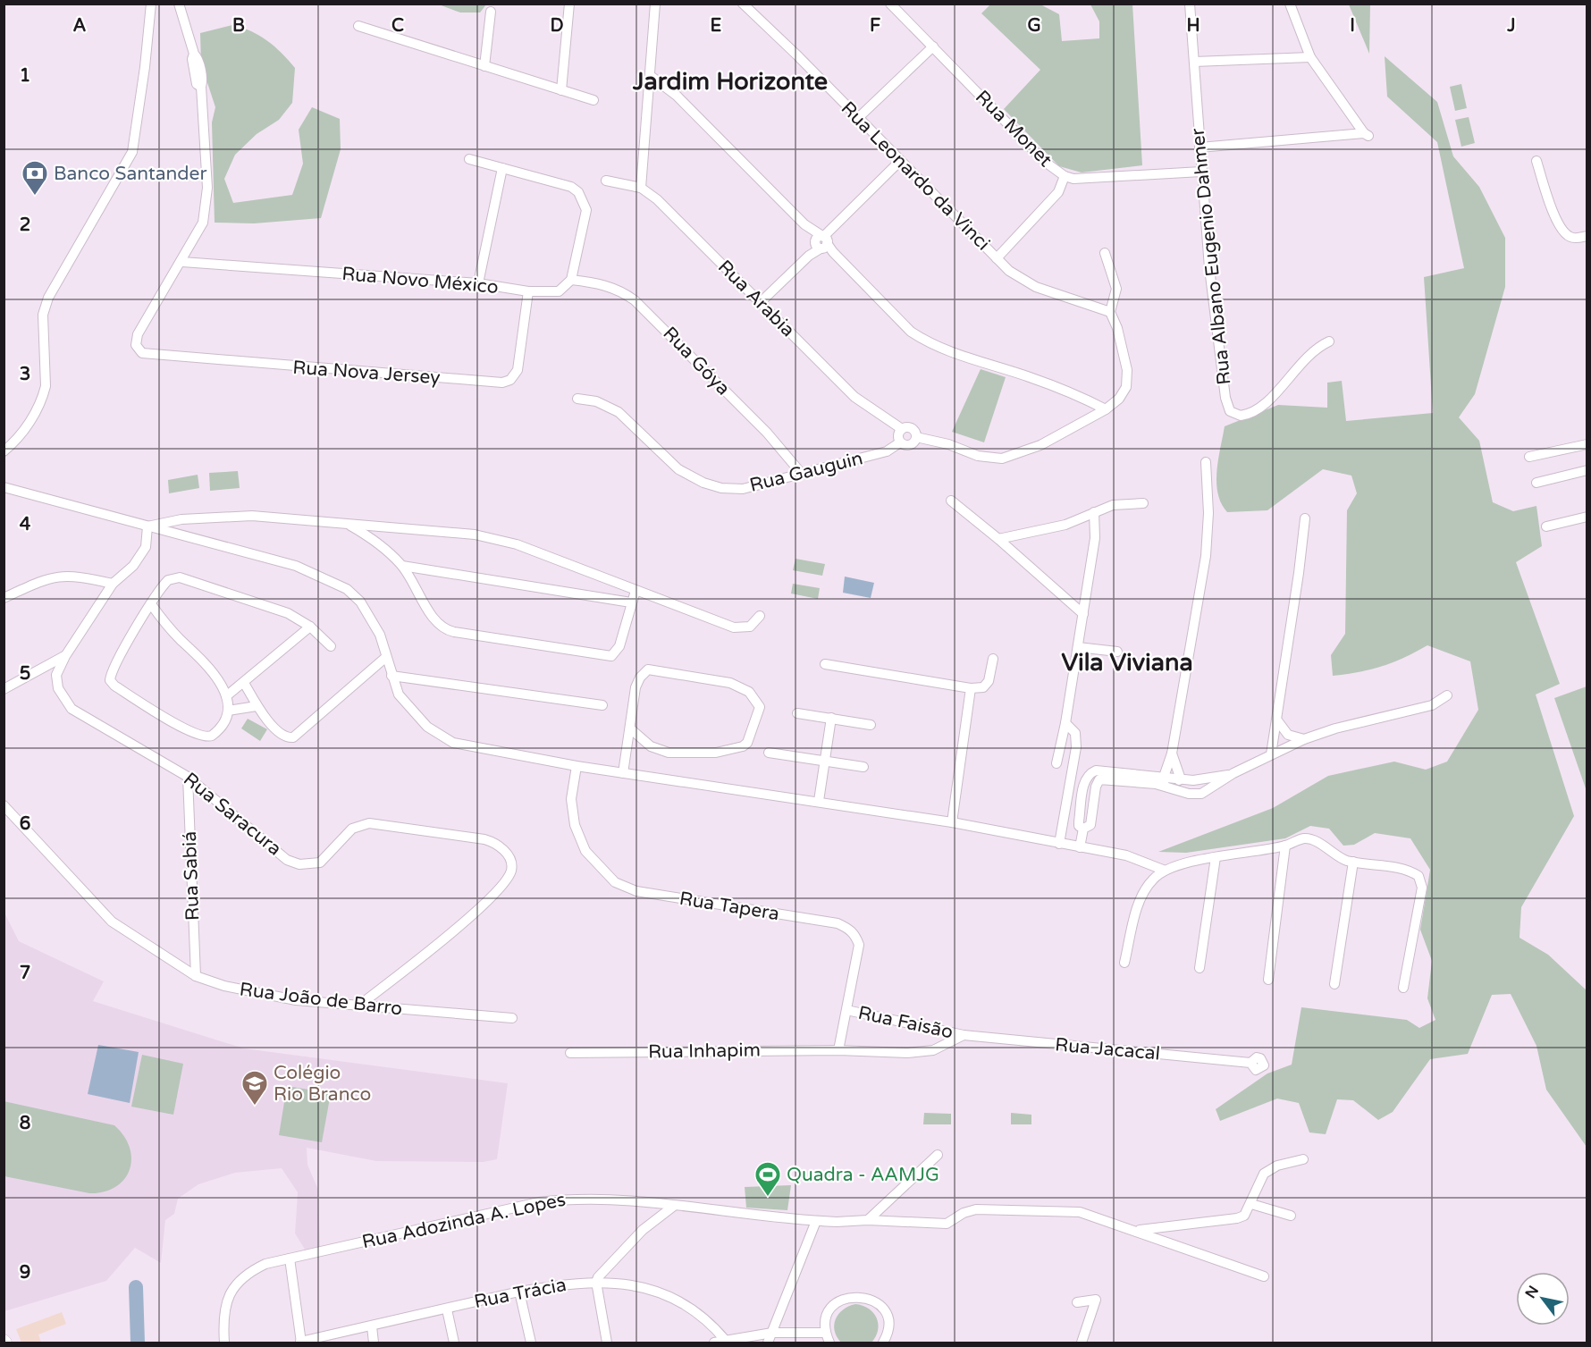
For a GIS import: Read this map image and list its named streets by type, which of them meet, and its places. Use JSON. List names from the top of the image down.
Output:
{
  "streets": {
    "street": [
      "Rua Monet",
      "Rua Leonardo da Vinci",
      "Rua Albano Eugenio Dahmer",
      "Rua Novo México",
      "Rua Arabia",
      "Rua Góya",
      "Rua Nova Jersey",
      "Rua Gauguin",
      "Rua Saracura",
      "Rua Sabiá",
      "Rua Tapera",
      "Rua João de Barro",
      "Rua Faisão",
      "Rua Jacacal",
      "Rua Inhapim",
      "Rua Adozinda A. Lopes",
      "Rua Trácia"
    ]
  },
  "crossings": [
    ["Rua Monet", "Rua Albano Eugenio Dahmer"],
    ["Rua Novo México", "Rua Góya"],
    ["Rua Novo México", "Rua Nova Jersey"],
    ["Rua Arabia", "Rua Gauguin"],
    ["Rua Góya", "Rua Gauguin"],
    ["Rua Saracura", "Rua Sabiá"],
    ["Rua Saracura", "Rua João de Barro"],
    ["Rua Sabiá", "Rua João de Barro"],
    ["Rua Tapera", "Rua Faisão"],
    ["Rua Tapera", "Rua Inhapim"],
    ["Rua Faisão", "Rua Jacacal"],
    ["Rua Faisão", "Rua Inhapim"]
  ],
  "districts": ["Jardim Horizonte", "Vila Viviana"],
  "places": {
    "bank": ["Banco Santander"],
    "school or university": ["Colégio Rio Branco"],
    "sports": ["Quadra - AAMJG"]
  },
  "north": "top left",
  "grid": {
    "columns": [
      "A",
      "B",
      "C",
      "D",
      "E",
      "F",
      "G",
      "H",
      "I",
      "J"
    ],
    "rows": [
      "1",
      "2",
      "3",
      "4",
      "5",
      "6",
      "7",
      "8",
      "9"
    ]
  }
}
